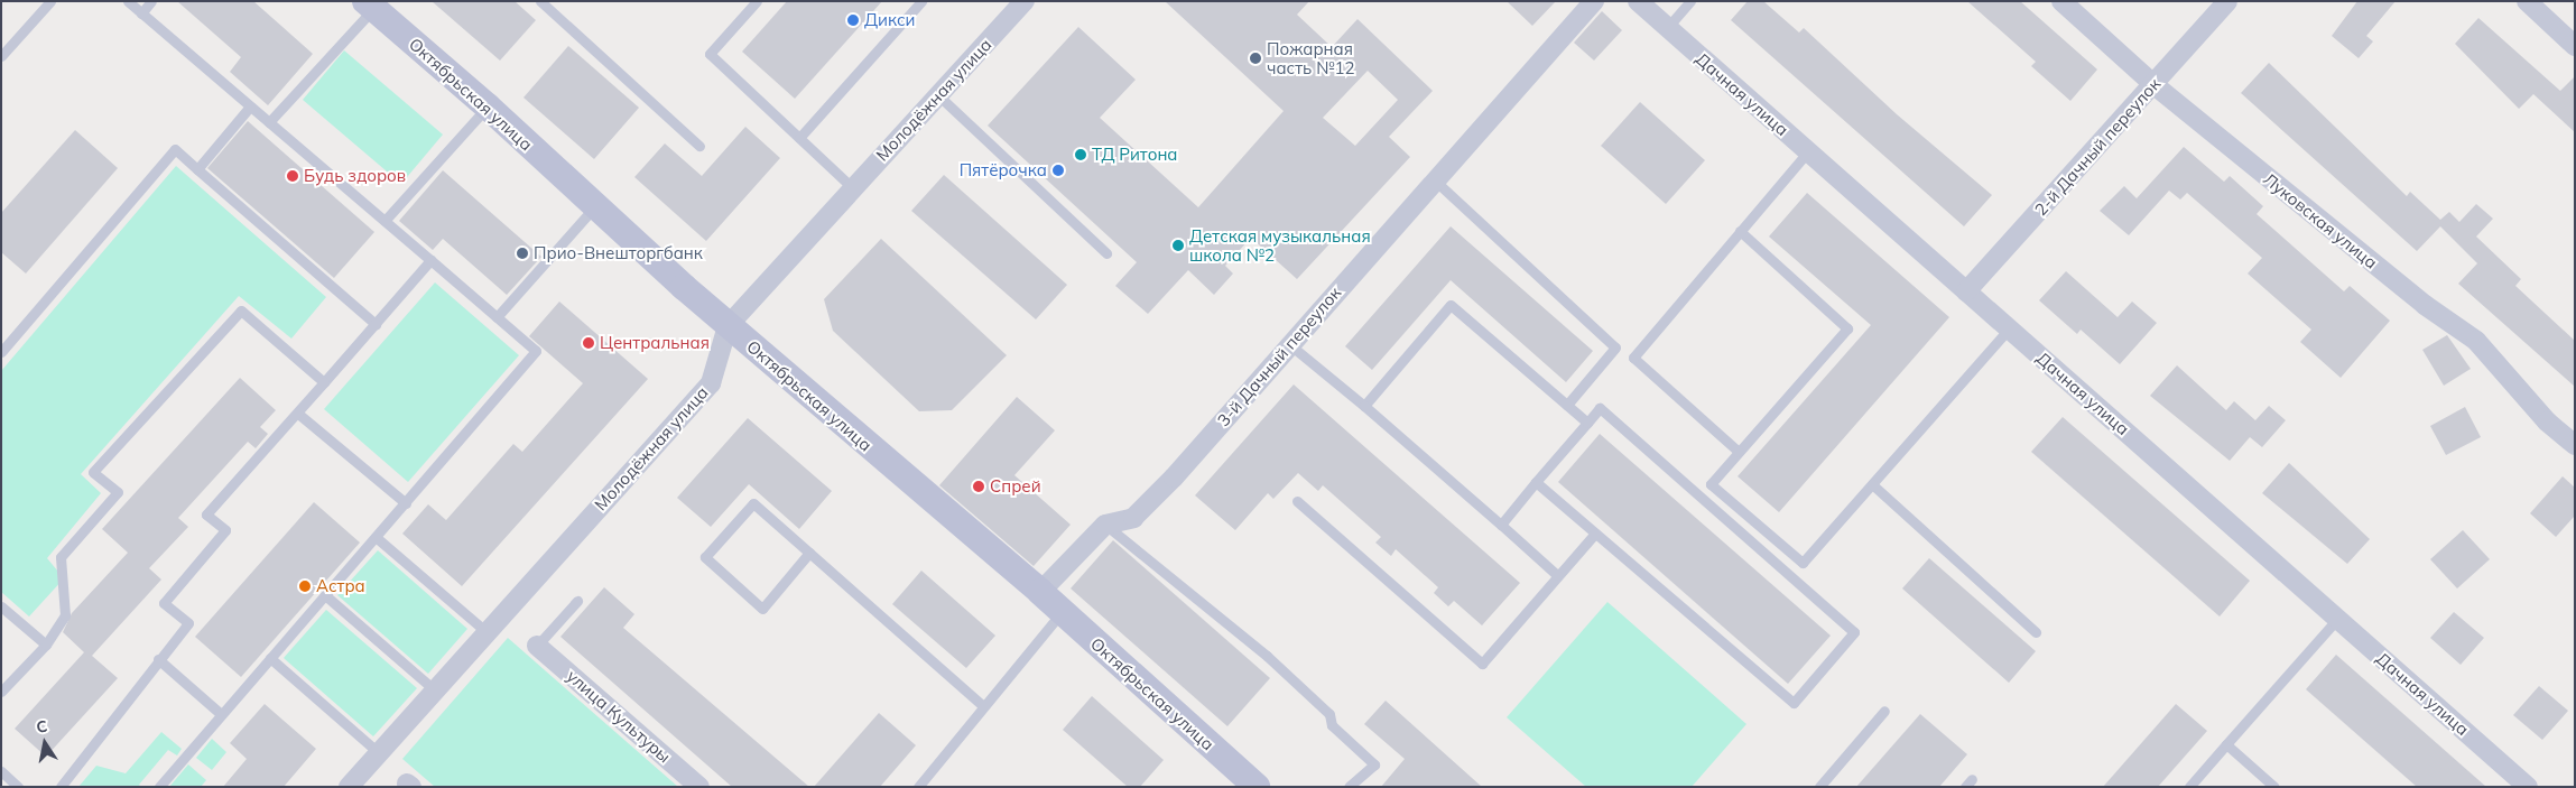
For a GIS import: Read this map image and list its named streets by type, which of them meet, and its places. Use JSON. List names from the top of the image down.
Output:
{
  "streets": {
    "main road": ["Октябрьская улица"],
    "street": [
      "Дачная улица",
      "Молодёжная улица",
      "2-й Дачный переулок",
      "Луковская улица",
      "3-й Дачный переулок",
      "улица Культуры"
    ]
  },
  "crossings": [
    ["Октябрьская улица", "Молодёжная улица"],
    ["Дачная улица", "2-й Дачный переулок"],
    ["2-й Дачный переулок", "Луковская улица"]
  ],
  "places": [
    "Дикси",
    "Пожарная часть №12",
    "ТД Ритона",
    "Пятёрочка",
    "Будь здоров",
    "Детская музыкальная школа №2",
    "Прио-Внешторгбанк",
    "Центральная",
    "Спрей",
    "Астра"
  ],
  "north": "top"
}
